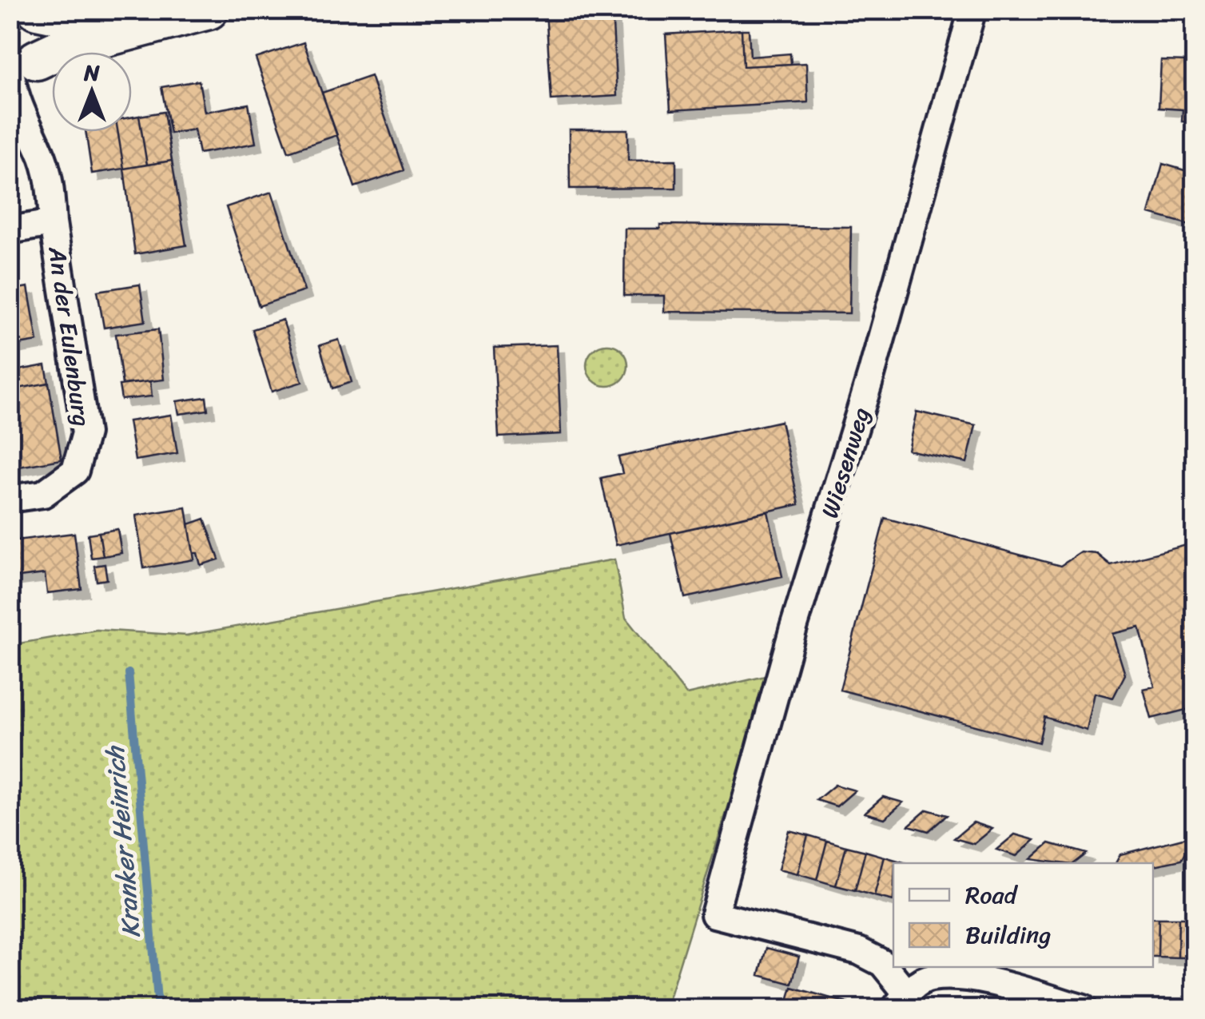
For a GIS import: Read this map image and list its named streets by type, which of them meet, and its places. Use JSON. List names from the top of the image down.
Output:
{
  "streets": {
    "street": ["An der Eulenburg", "Wiesenweg"]
  },
  "water": ["Kranker Heinrich"],
  "legend": ["Road", "Building"],
  "north": "top"
}
